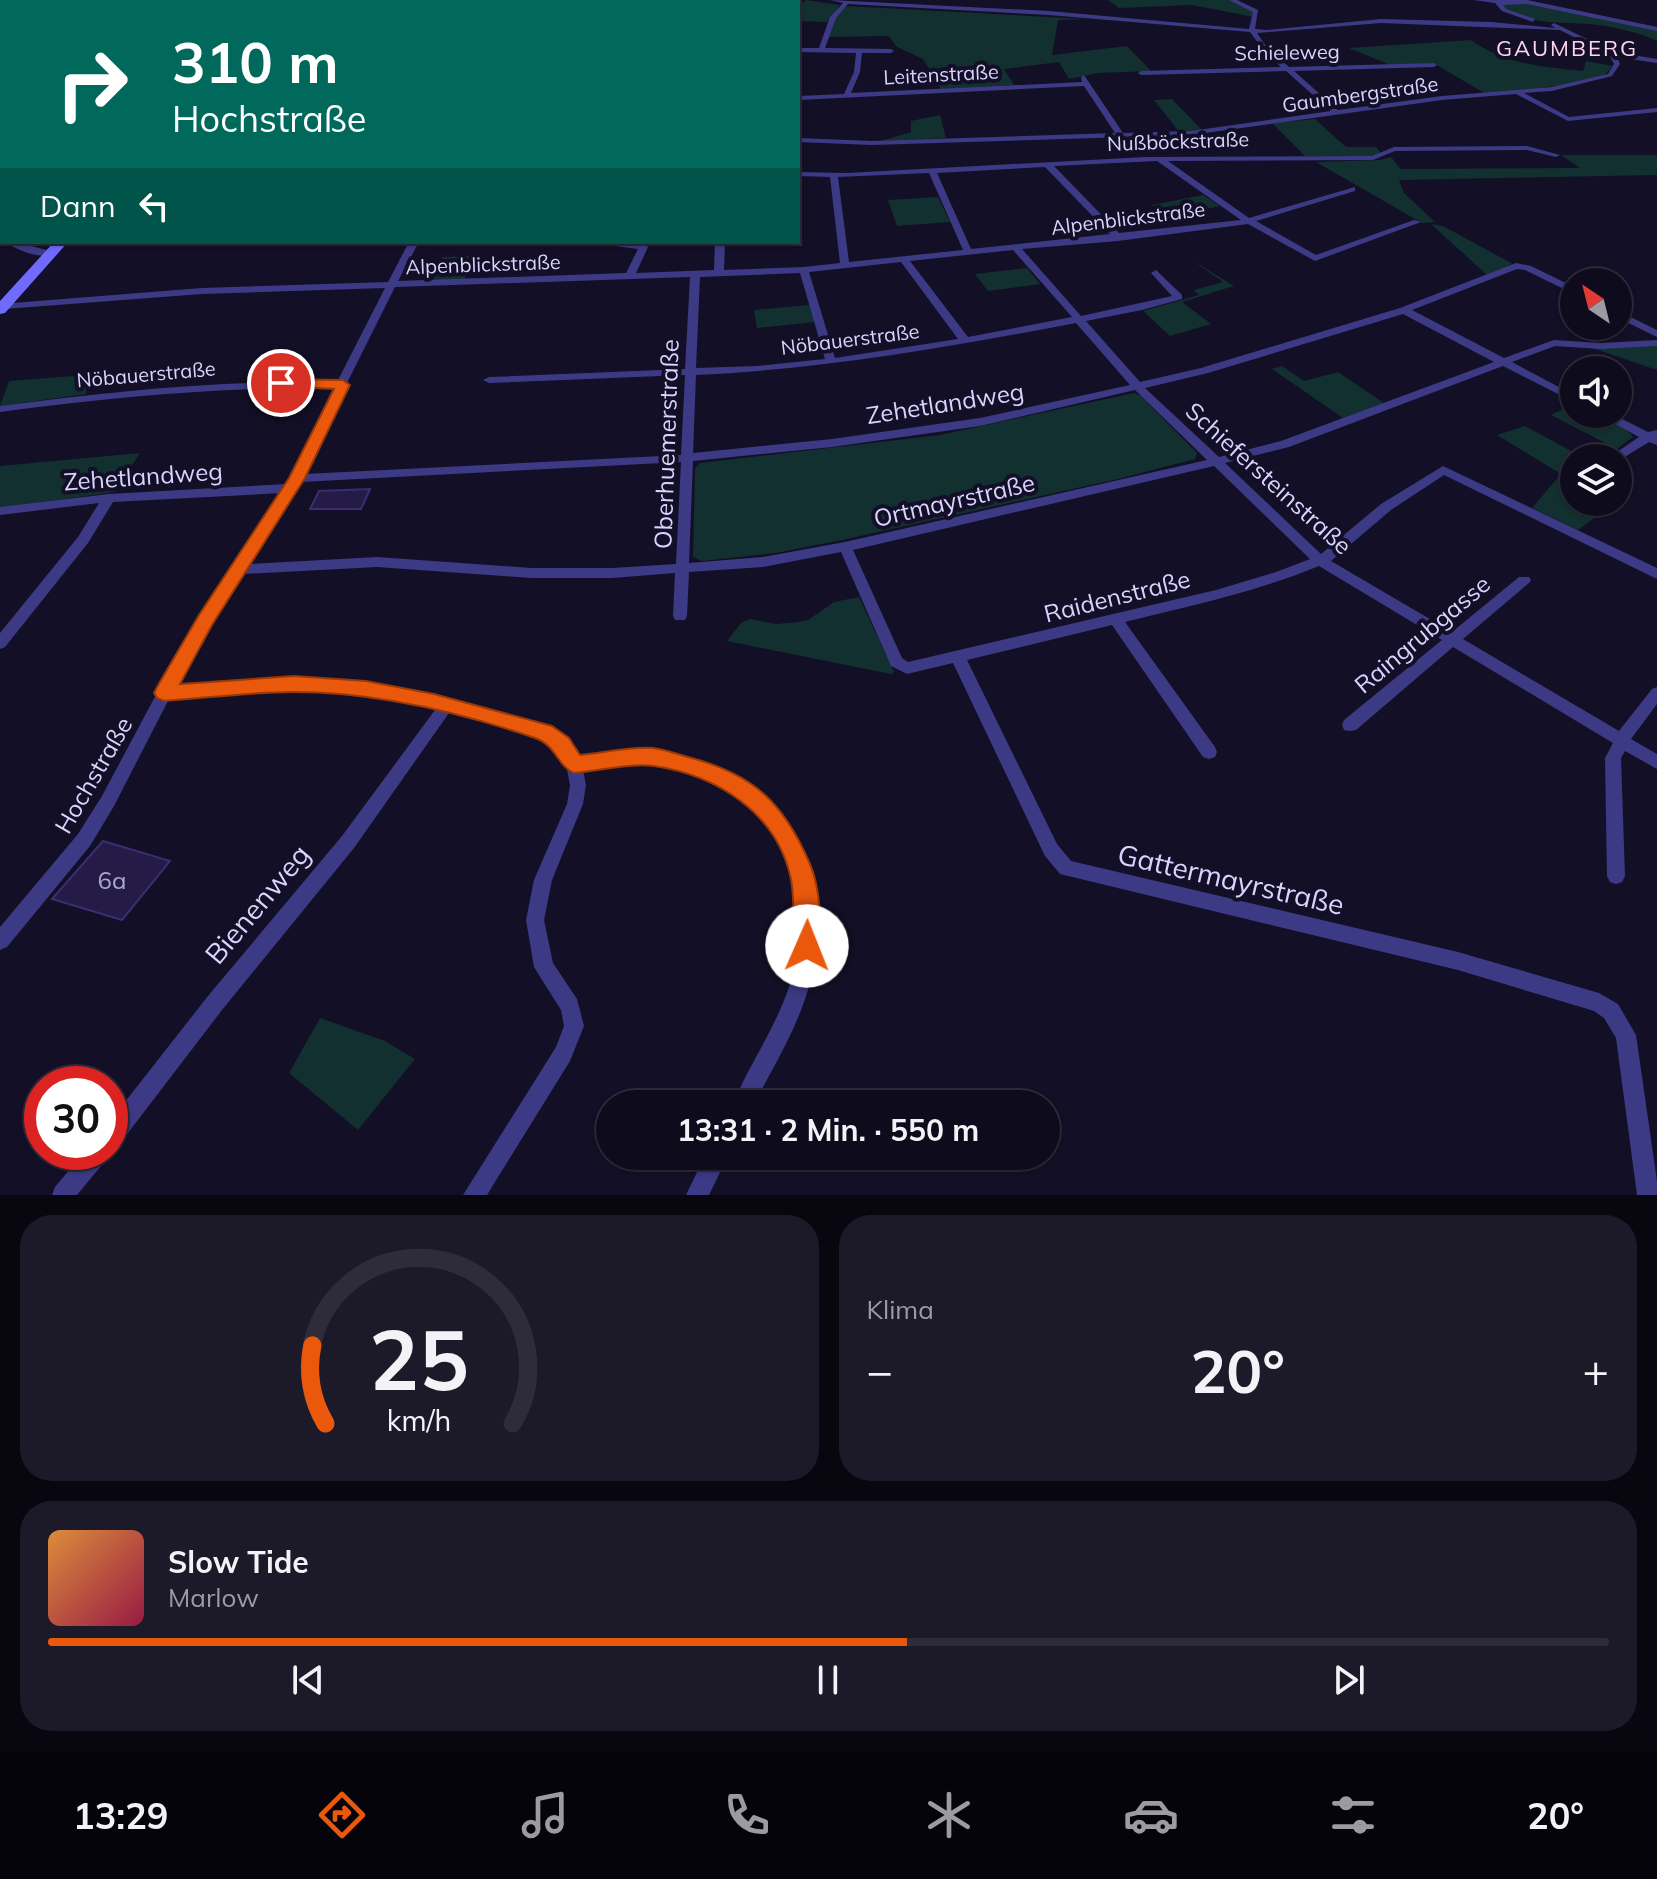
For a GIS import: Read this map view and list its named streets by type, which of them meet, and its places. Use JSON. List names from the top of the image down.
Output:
{
  "streets": {
    "street": [
      "Schieleweg",
      "Leitenstraße",
      "Gaumbergstraße",
      "Nußböckstraße",
      "Alpenblickstraße",
      "Nöbauerstraße",
      "Zehetlandweg",
      "Oberhuemerstraße",
      "Schiefersteinstraße",
      "Ortmayrstraße",
      "Raidenstraße",
      "Raingrubgasse",
      "Hochstraße",
      "Gattermayrstraße",
      "Bienenweg"
    ]
  },
  "crossings": [
    ["Leitenstraße", "Gaumbergstraße"],
    ["Alpenblickstraße", "Oberhuemerstraße"],
    ["Alpenblickstraße", "Schiefersteinstraße"],
    ["Alpenblickstraße", "Hochstraße"],
    ["Nöbauerstraße", "Oberhuemerstraße"],
    ["Nöbauerstraße", "Schiefersteinstraße"],
    ["Nöbauerstraße", "Hochstraße"],
    ["Zehetlandweg", "Oberhuemerstraße"],
    ["Zehetlandweg", "Schiefersteinstraße"],
    ["Zehetlandweg", "Hochstraße"],
    ["Oberhuemerstraße", "Ortmayrstraße"],
    ["Schiefersteinstraße", "Ortmayrstraße"],
    ["Schiefersteinstraße", "Raidenstraße"],
    ["Schiefersteinstraße", "Raingrubgasse"],
    ["Ortmayrstraße", "Raidenstraße"],
    ["Ortmayrstraße", "Hochstraße"],
    ["Raidenstraße", "Gattermayrstraße"]
  ],
  "districts": ["GAUMBERG"],
  "house_numbers": ["6a"],
  "north": "top left",
  "page": {
    "turn": ["310 m", "Hochstraße"],
    "then": "Dann",
    "limit": "30",
    "trip": "13:31 · 2 Min. · 550 m",
    "tile": "Klima",
    "heat": ["−", "20°", "+"],
    "song": ["Slow Tide", "Marlow"],
    "tabs": ["13:29", "20°"],
    "gauge": ["25", "km/h"]
  }
}
